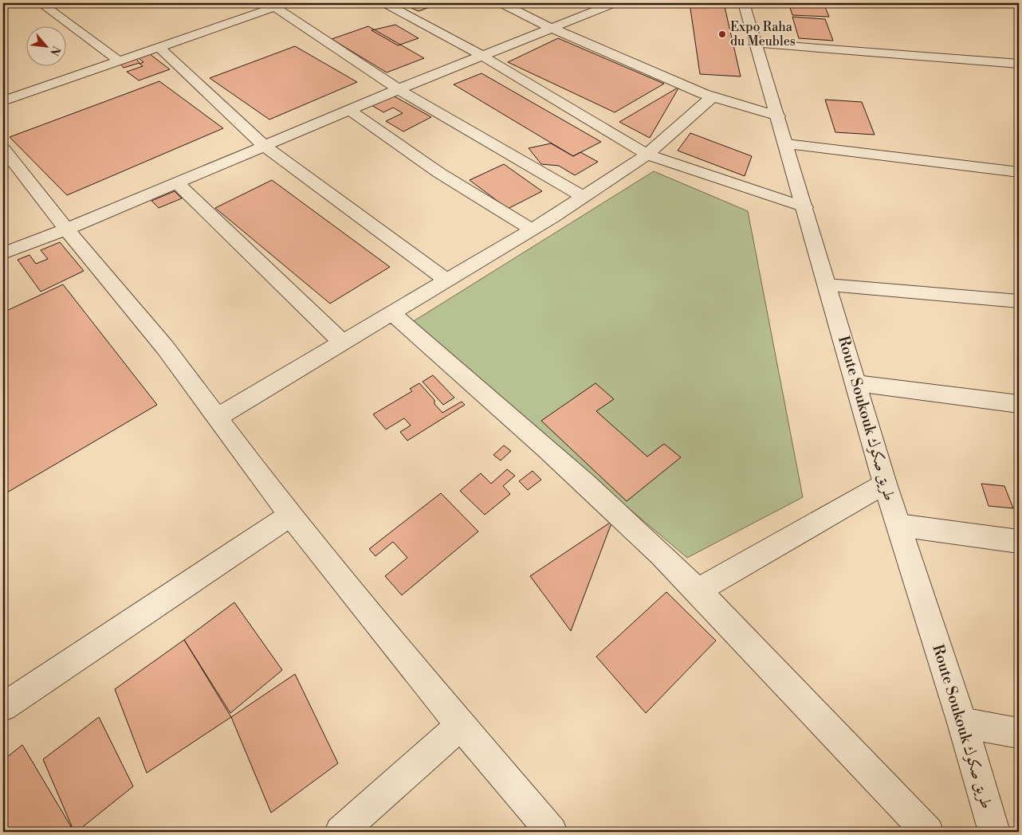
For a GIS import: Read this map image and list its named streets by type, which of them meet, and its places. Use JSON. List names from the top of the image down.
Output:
{
  "streets": {
    "street": ["Route Soukouk طريق صكوك"]
  },
  "places": ["Expo Raha du Meubles"],
  "north": "bottom right"
}
